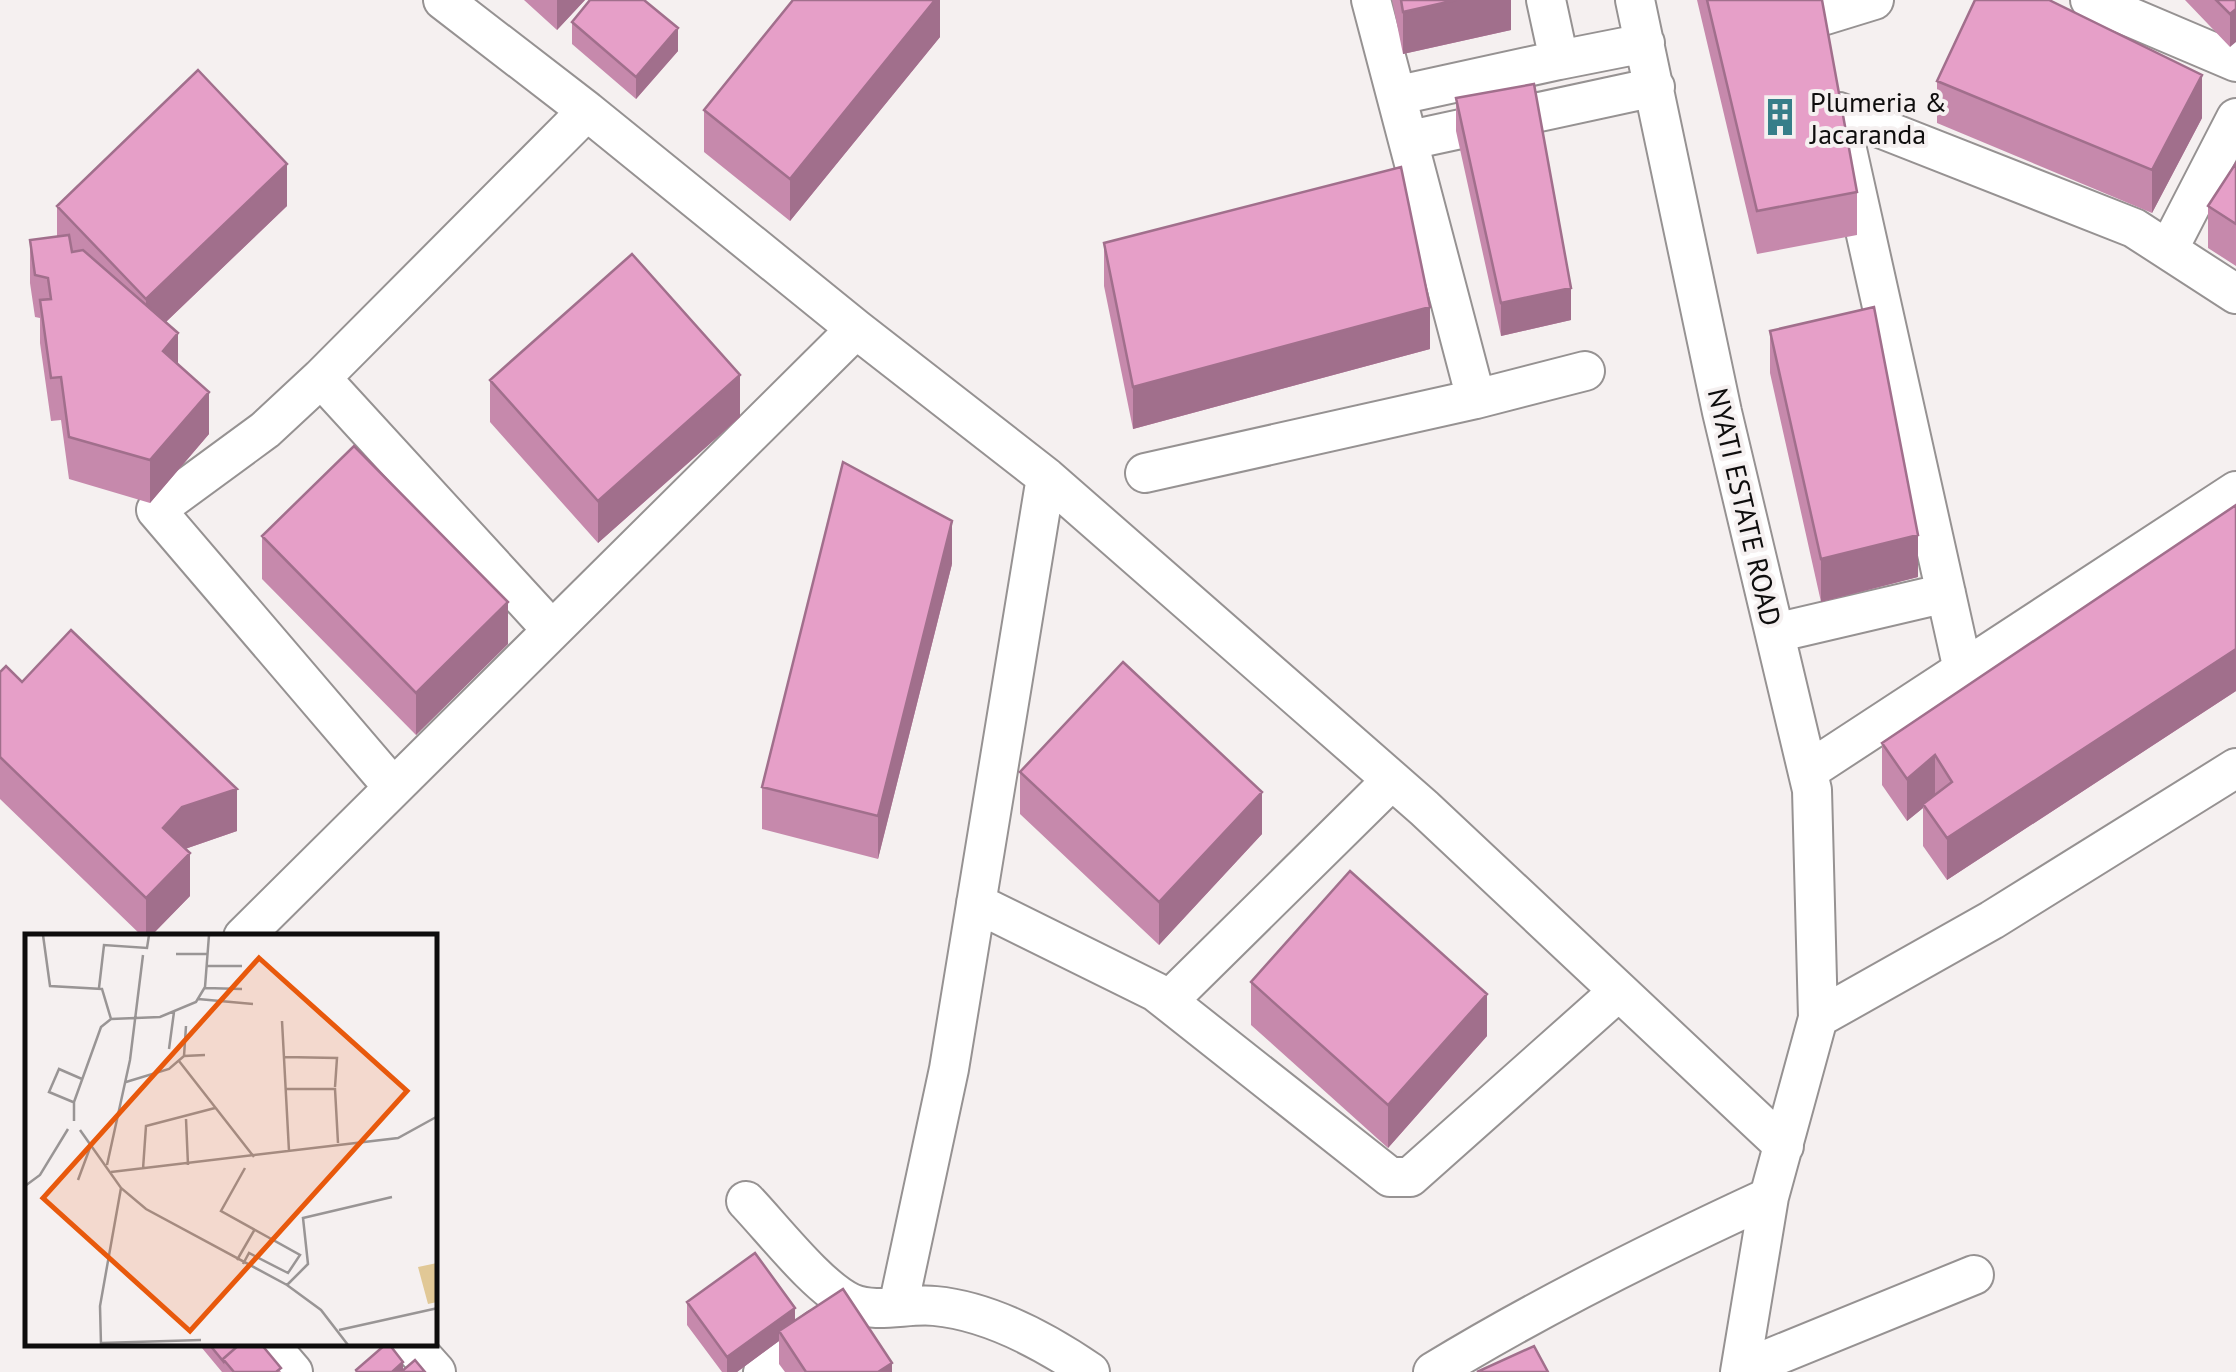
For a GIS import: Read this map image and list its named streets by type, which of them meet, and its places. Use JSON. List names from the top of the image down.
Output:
{
  "streets": {
    "street": ["NYATI ESTATE ROAD"]
  },
  "places": {
    "building": ["Plumeria & Jacaranda"]
  }
}
